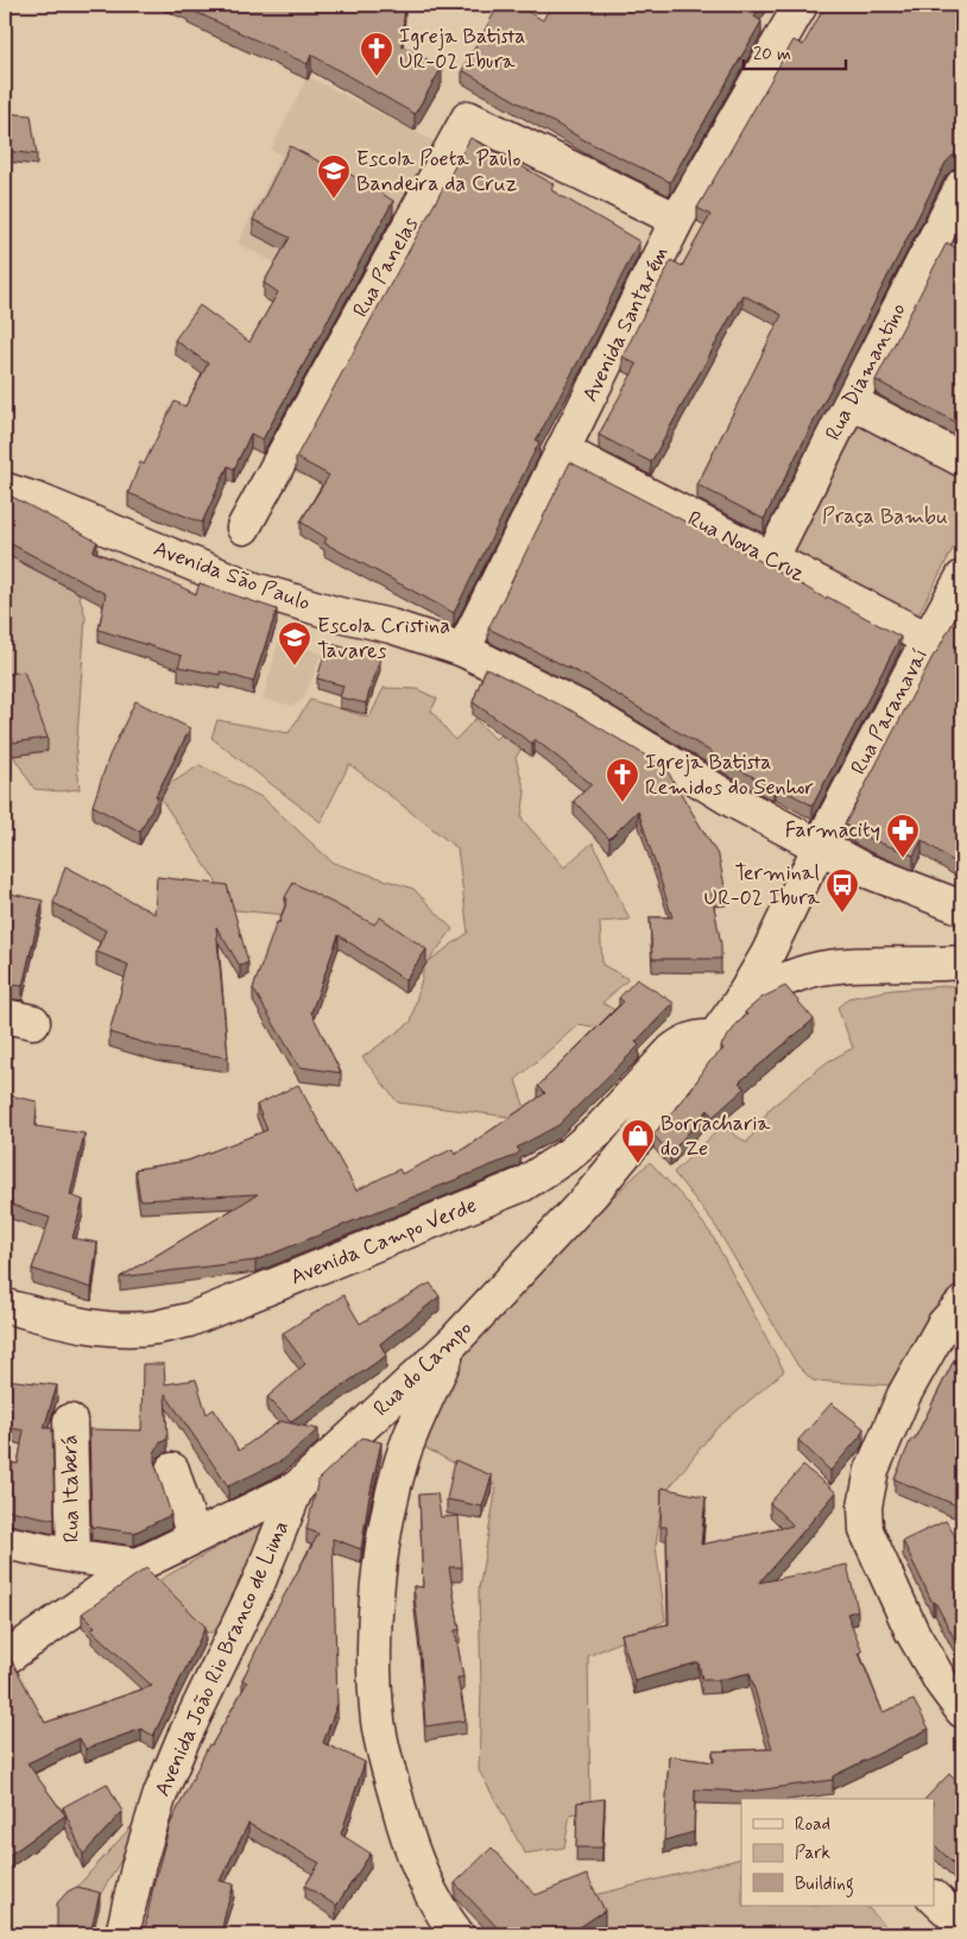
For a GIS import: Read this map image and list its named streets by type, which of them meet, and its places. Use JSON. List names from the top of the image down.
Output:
{
  "streets": {
    "main road": [
      "Rua Panelas",
      "Avenida Santarém",
      "Rua Diamantino",
      "Rua Nova Cruz",
      "Avenida São Paulo",
      "Rua Paranavaí",
      "Avenida Campo Verde",
      "Rua do Campo",
      "Rua Itaberá",
      "Avenida João Rio Branco de Lima"
    ]
  },
  "crossings": [
    ["Rua Panelas", "Avenida Santarém"],
    ["Avenida Santarém", "Rua Nova Cruz"],
    ["Avenida Santarém", "Avenida São Paulo"],
    ["Rua Diamantino", "Rua Nova Cruz"],
    ["Rua Nova Cruz", "Rua Paranavaí"],
    ["Avenida São Paulo", "Rua Paranavaí"],
    ["Rua Paranavaí", "Rua do Campo"],
    ["Avenida Campo Verde", "Rua do Campo"],
    ["Rua do Campo", "Avenida João Rio Branco de Lima"]
  ],
  "parks": ["Praça Bambu"],
  "places": {
    "church": ["Igreja Batista UR-02 Ibura", "Igreja Batista Remidos do Senhor"],
    "school or university": ["Escola Poeta Paulo Bandeira da Cruz", "Escola Cristina Tavares"],
    "pharmacy": ["Farmacity"],
    "bus stop": ["Terminal UR-02 Ibura"],
    "shop": ["Borracharia do Ze"]
  },
  "legend": ["Road", "Park", "Building"],
  "scale_bar": "20 m"
}
